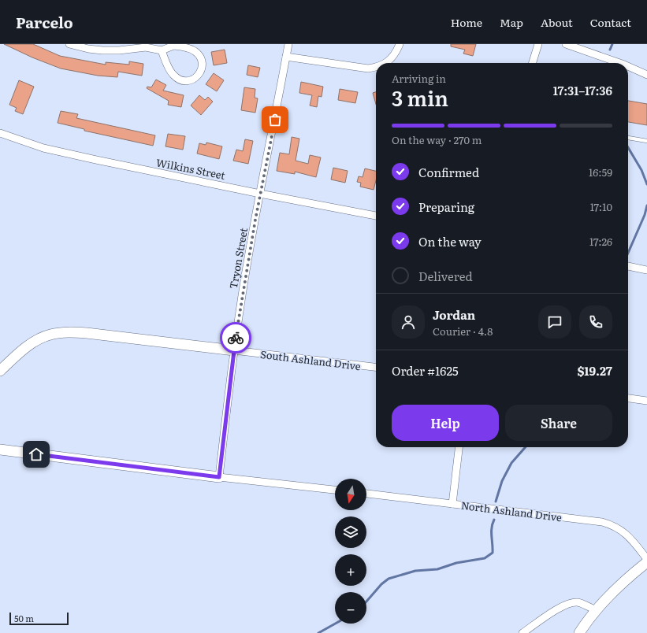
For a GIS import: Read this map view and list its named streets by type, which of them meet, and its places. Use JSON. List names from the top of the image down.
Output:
{
  "streets": {
    "street": [
      "Wilkins Street",
      "Tryon Street",
      "South Ashland Drive",
      "North Ashland Drive"
    ]
  },
  "crossings": [
    ["Wilkins Street", "Tryon Street"],
    ["Tryon Street", "South Ashland Drive"]
  ],
  "scale_bar": "50 m",
  "north": "bottom",
  "page": {
    "header": "Parcelo",
    "nav": [
      "Home",
      "Map",
      "About",
      "Contact"
    ],
    "heading": ["3 min", "Arriving in", "17:31–17:36"],
    "panel": [
      "Jordan",
      "Courier · 4.8",
      "Order #1625",
      "$19.27"
    ],
    "bar": "On the way · 270 m",
    "list": [
      ["Confirmed", "16:59"],
      ["Preparing", "17:10"],
      ["On the way", "17:26"],
      "Delivered"
    ],
    "buttons": ["Help", "Share"],
    "map_buttons": ["+", "−"],
    "scale": "50 m"
  }
}
